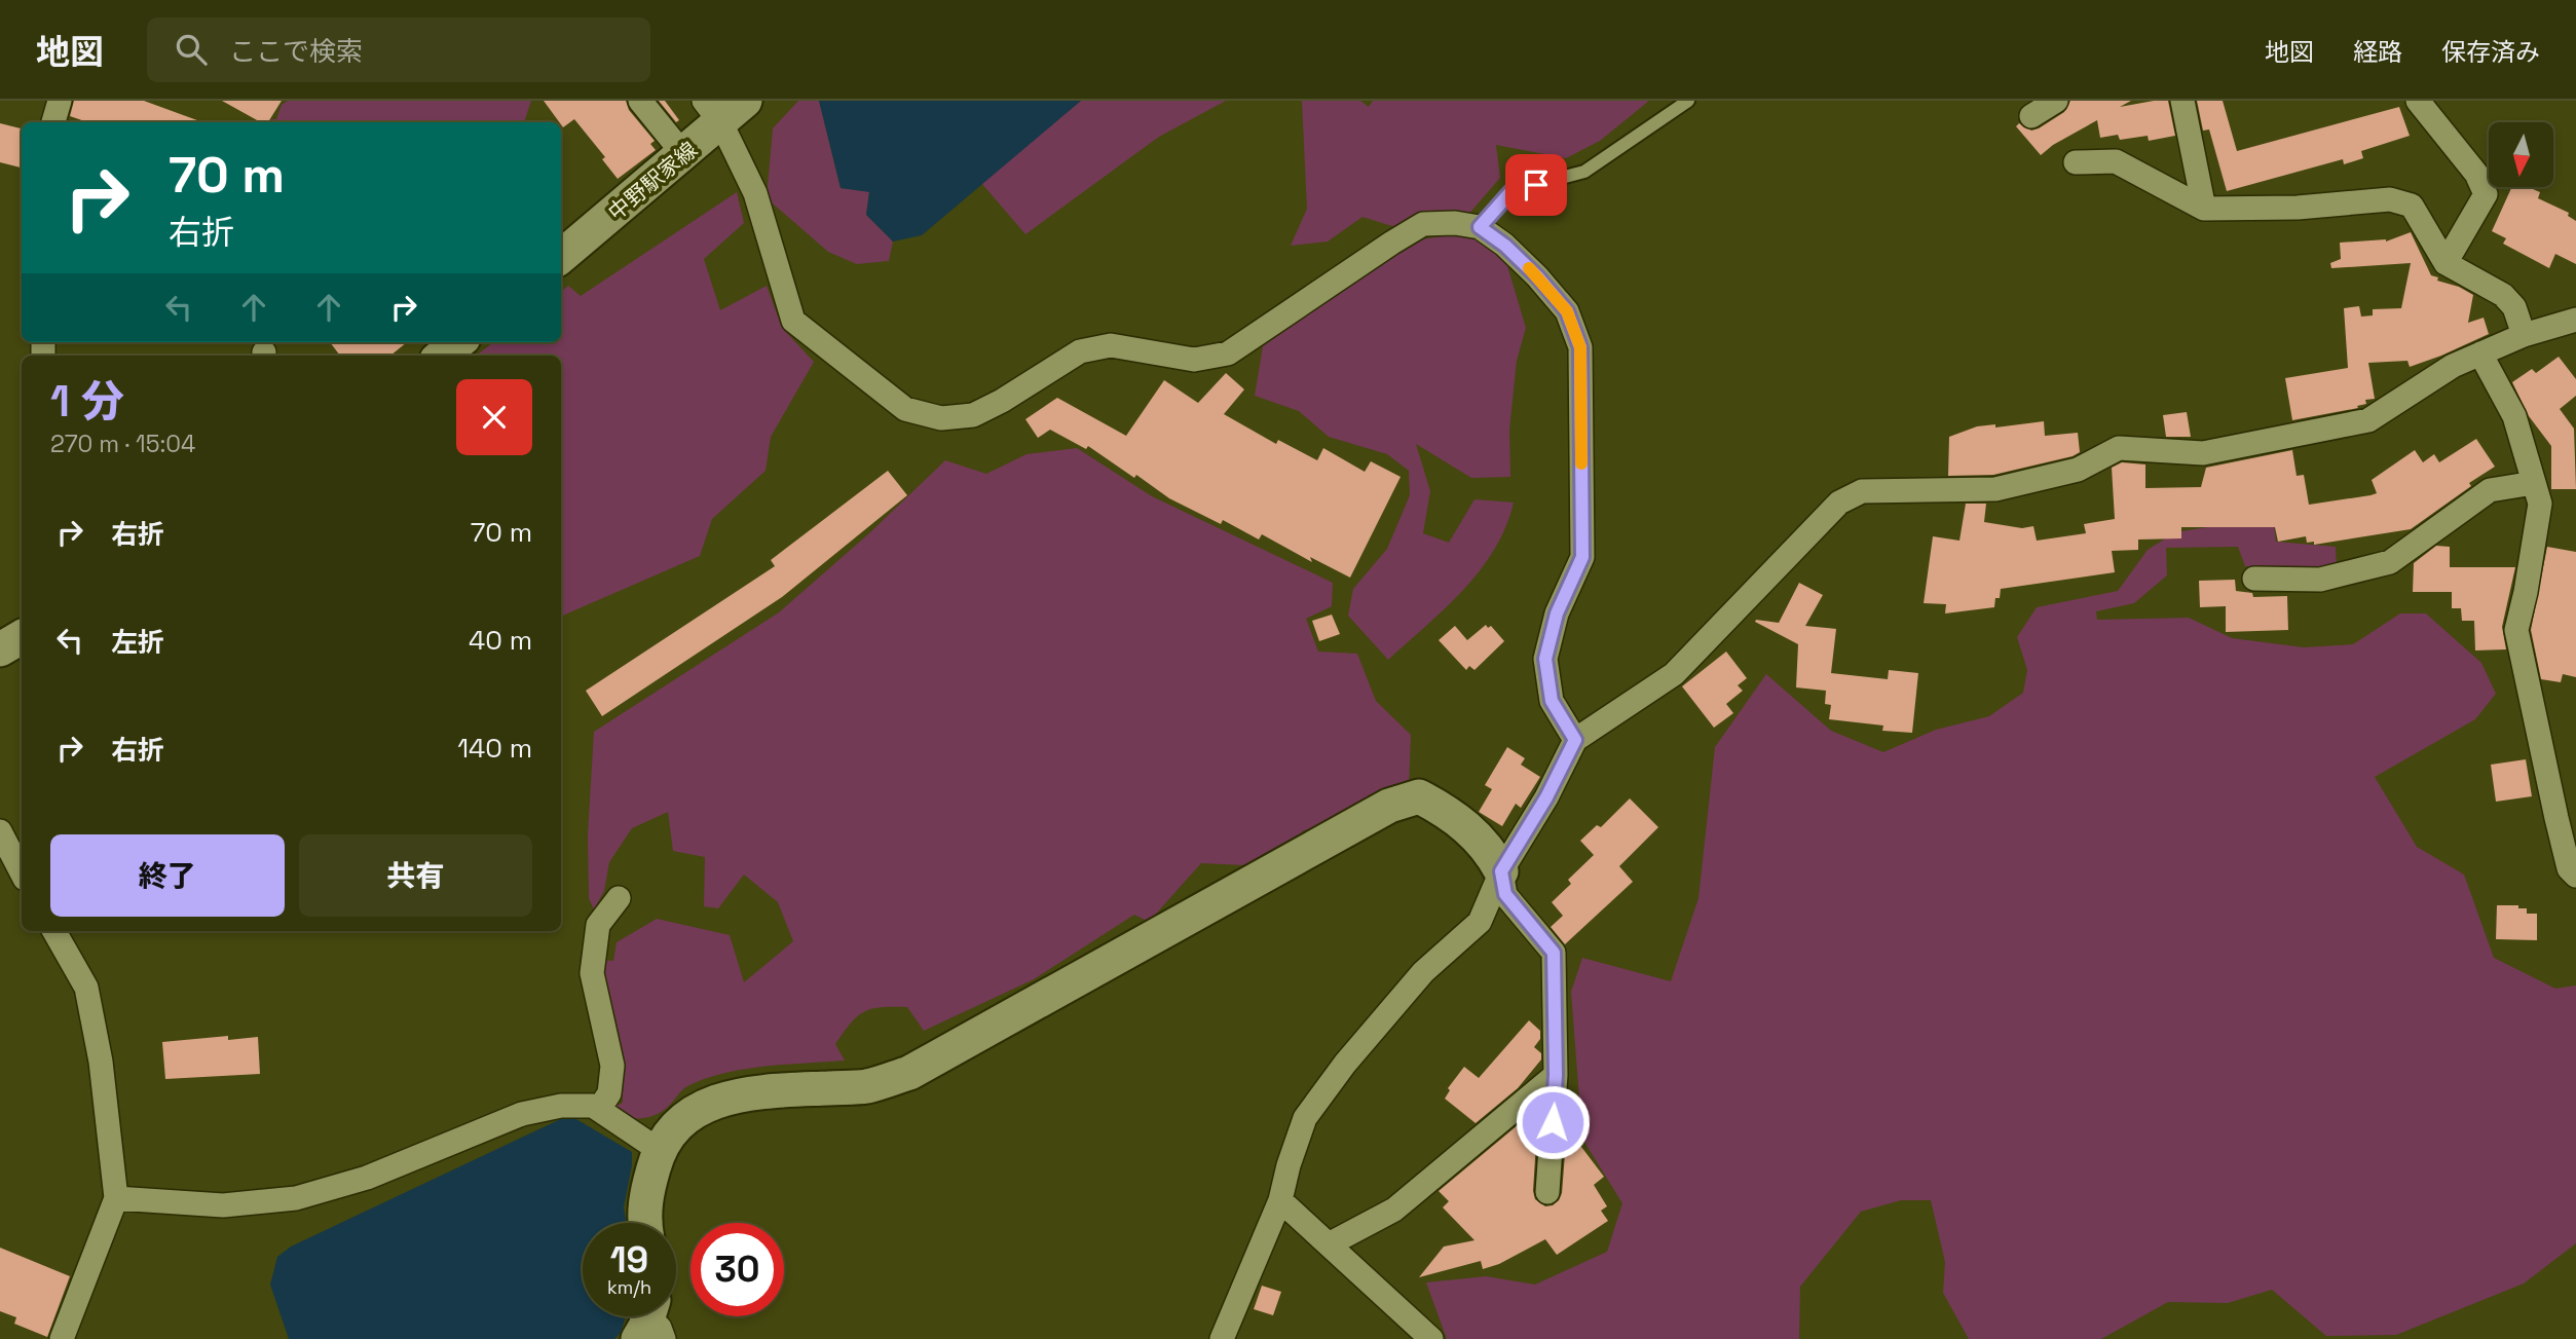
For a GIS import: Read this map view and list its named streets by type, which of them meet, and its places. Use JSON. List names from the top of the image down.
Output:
{
  "streets": {
    "street": ["中野駅家線"]
  },
  "north": "bottom",
  "page": {
    "header": "地図",
    "search": "ここで検索",
    "nav": ["地図", "経路", "保存済み"],
    "turn": ["70 m", "右折"],
    "heading": ["1 分", "270 m · 15:04"],
    "list": [
      {
        "name": "右折",
        "value": "70 m"
      },
      {
        "name": "左折",
        "value": "40 m"
      },
      {
        "name": "右折",
        "value": "140 m"
      }
    ],
    "buttons": ["終了", "共有"],
    "speed": "19 km/h",
    "limit": "30"
  }
}
